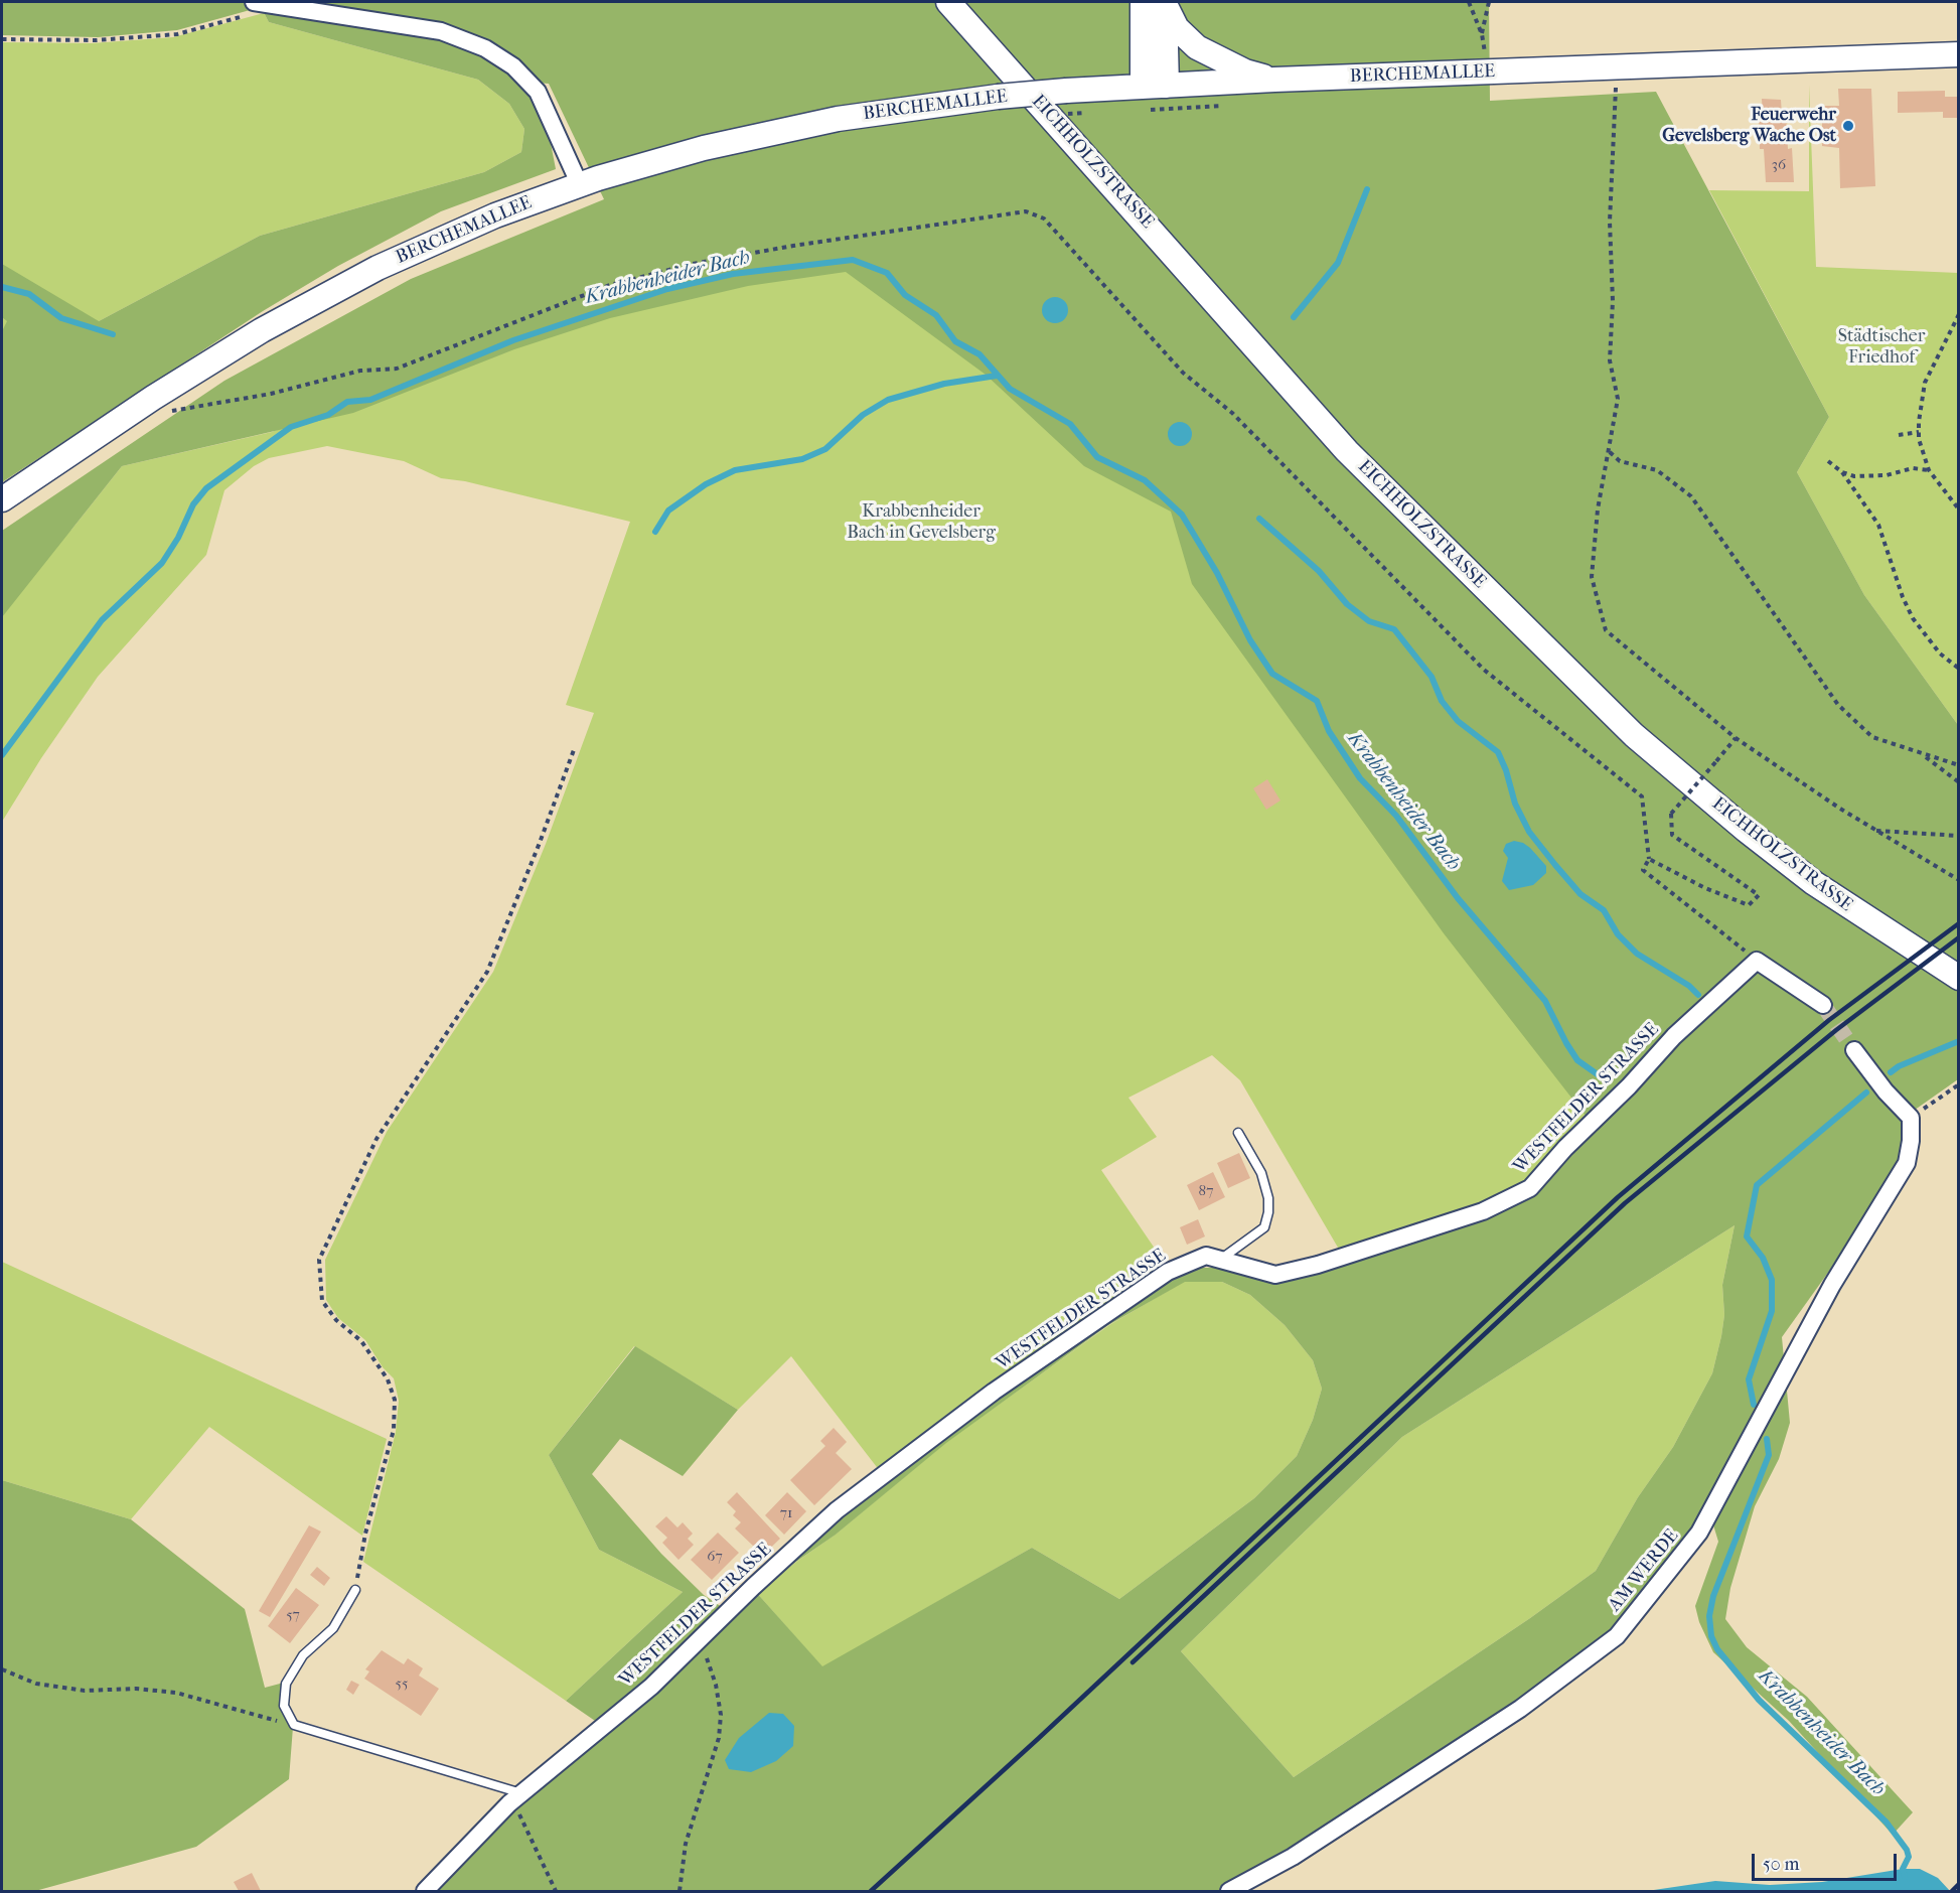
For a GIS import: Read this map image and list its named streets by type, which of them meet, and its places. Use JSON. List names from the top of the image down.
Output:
{
  "streets": {
    "street": [
      "BERCHEMALLEE",
      "EICHHOLZSTRASSE",
      "WESTFELDER STRASSE",
      "AM WERDE"
    ]
  },
  "water": ["Krabbenheider Bach"],
  "parks": ["Städtischer Friedhof", "Krabbenheider Bach in Gevelsberg"],
  "places": ["Feuerwehr Gevelsberg Wache Ost"],
  "house_numbers": [
    "36",
    "87",
    "71",
    "67",
    "57",
    "55"
  ],
  "scale_bar": "50 m"
}
